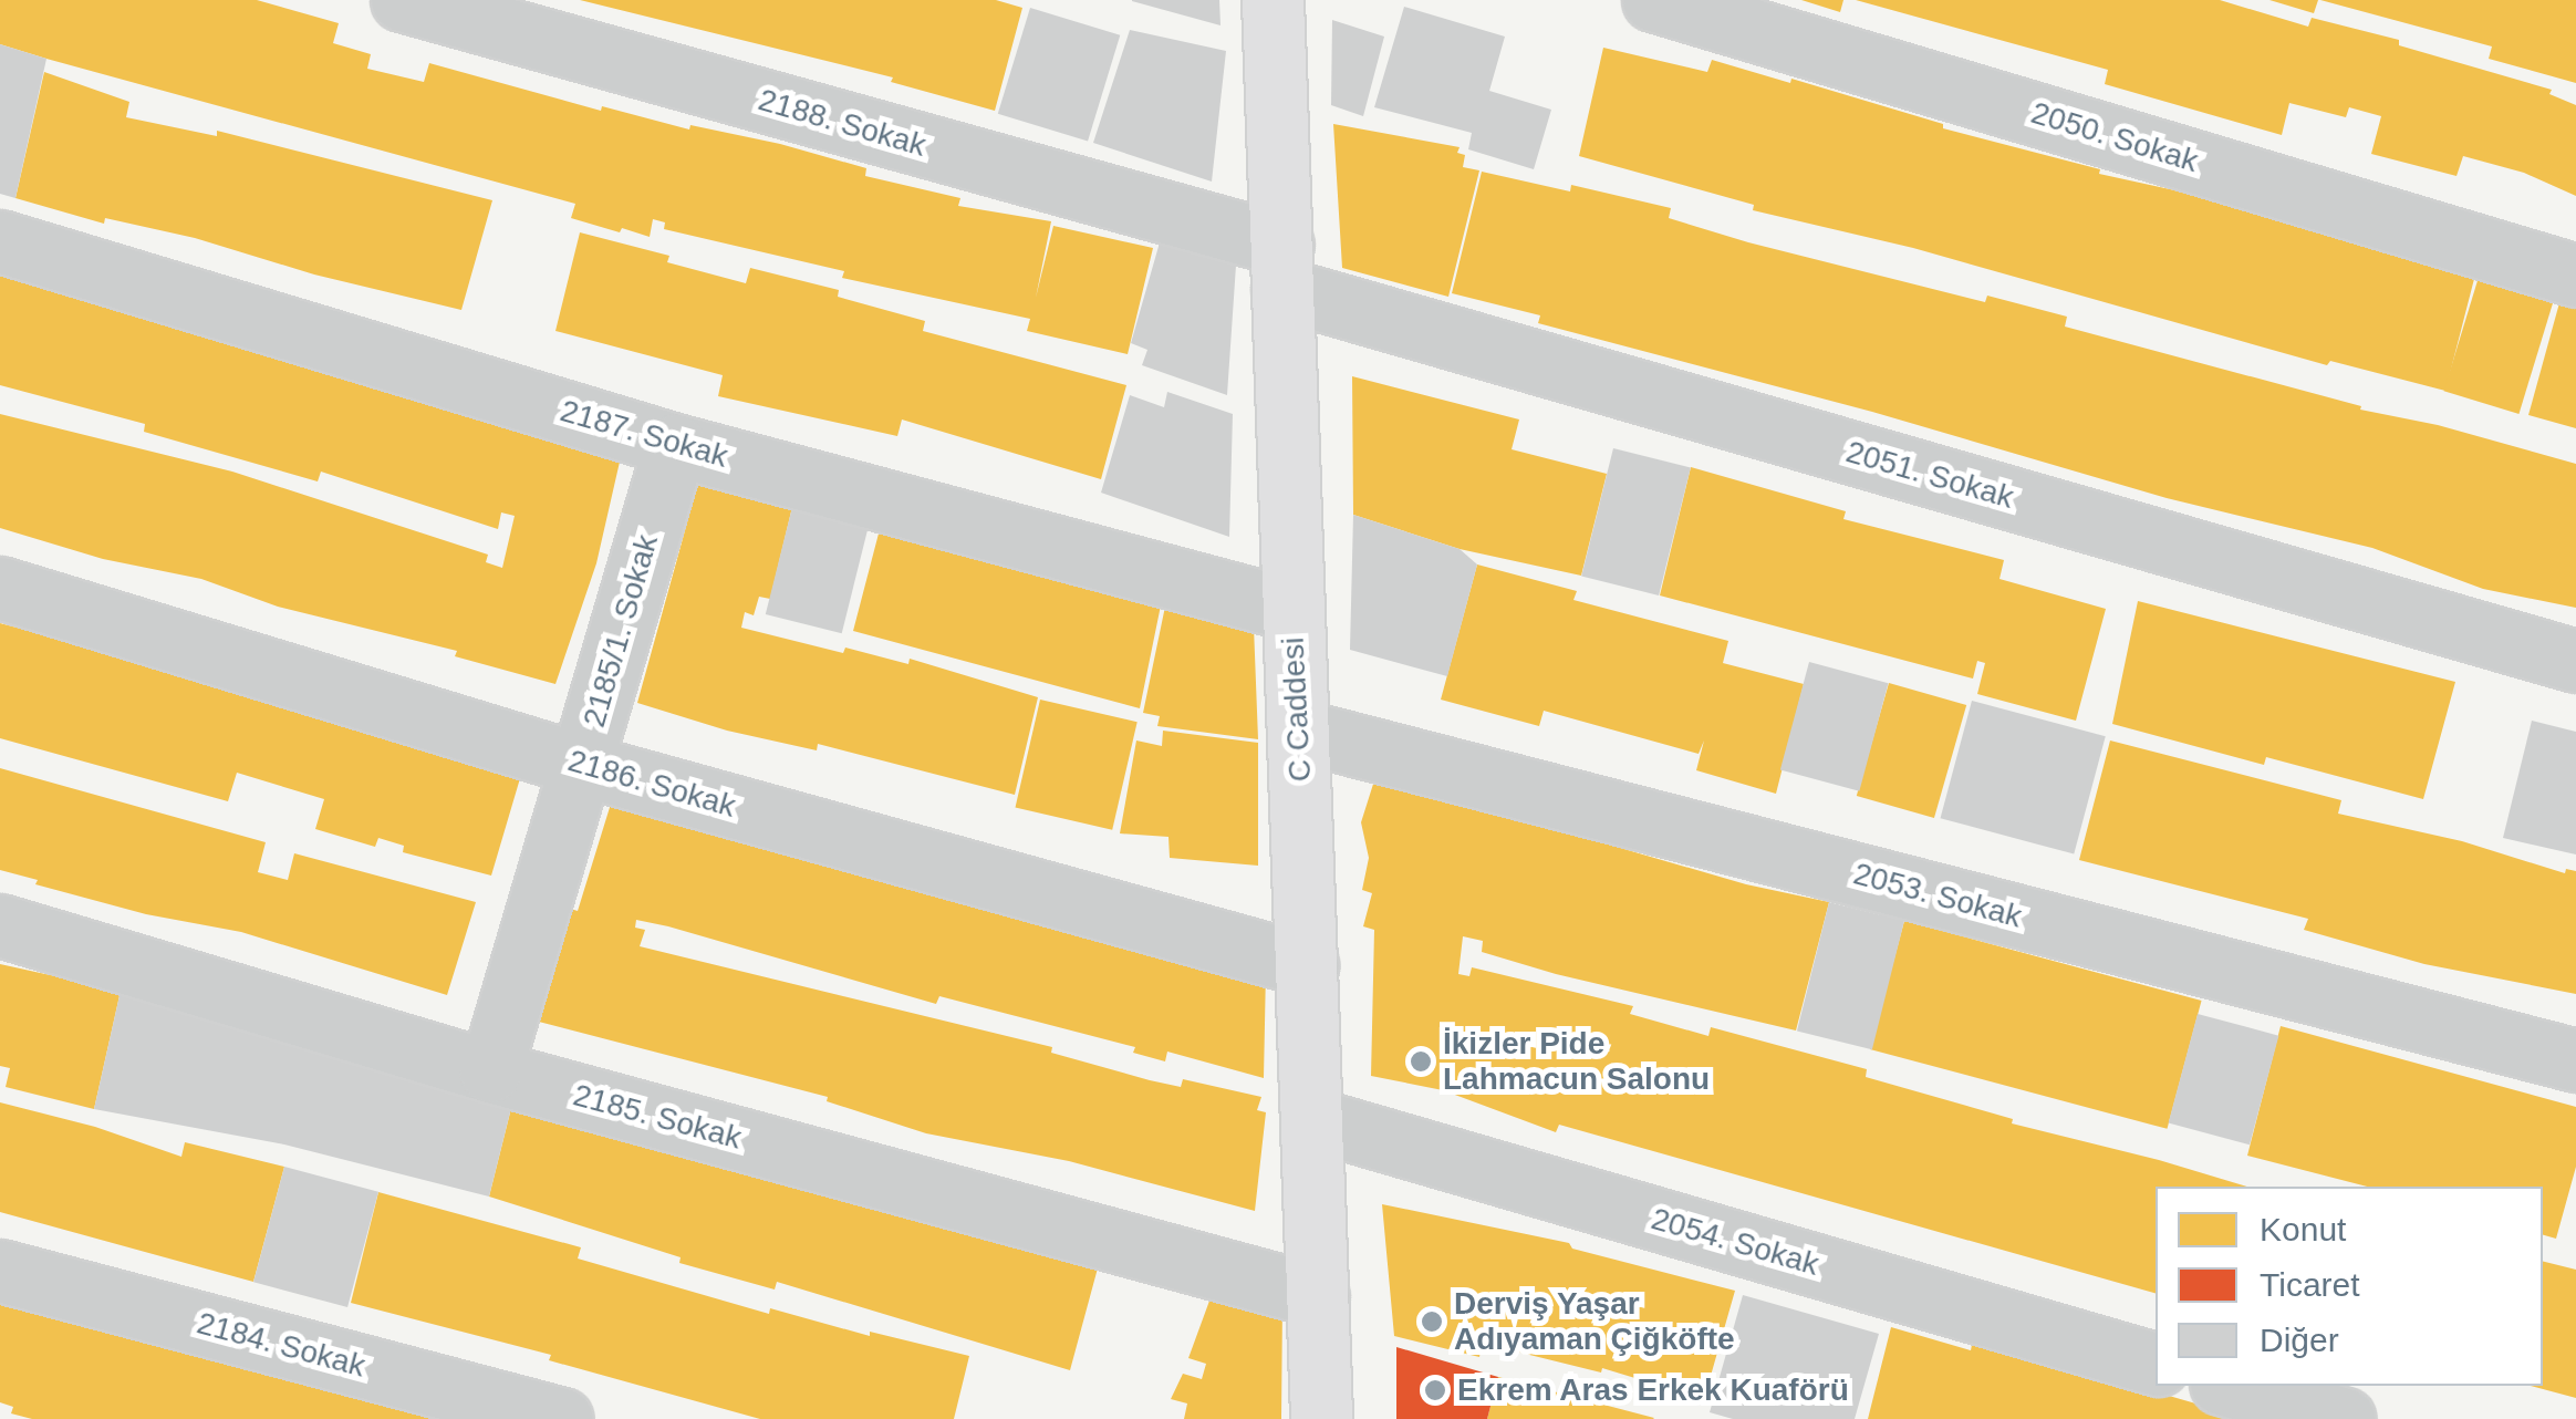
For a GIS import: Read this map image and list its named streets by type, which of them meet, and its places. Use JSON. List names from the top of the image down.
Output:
{
  "streets": {
    "street": [
      "2188. Sokak",
      "2050. Sokak",
      "2187. Sokak",
      "2051. Sokak",
      "2185/1. Sokak",
      "C Caddesi",
      "2186. Sokak",
      "2053. Sokak",
      "2185. Sokak",
      "2054. Sokak",
      "2184. Sokak"
    ]
  },
  "crossings": [
    ["2188. Sokak", "2051. Sokak"],
    ["2188. Sokak", "C Caddesi"],
    ["2187. Sokak", "2185/1. Sokak"],
    ["2187. Sokak", "C Caddesi"],
    ["2051. Sokak", "C Caddesi"],
    ["2185/1. Sokak", "2186. Sokak"],
    ["2185/1. Sokak", "2185. Sokak"],
    ["C Caddesi", "2186. Sokak"],
    ["C Caddesi", "2053. Sokak"],
    ["C Caddesi", "2185. Sokak"],
    ["C Caddesi", "2054. Sokak"]
  ],
  "places": ["İkizler Pide Lahmacun Salonu", "Derviş Yaşar Adıyaman Çiğköfte", "Ekrem Aras Erkek Kuaförü"],
  "legend": ["Konut", "Ticaret", "Diğer"]
}
